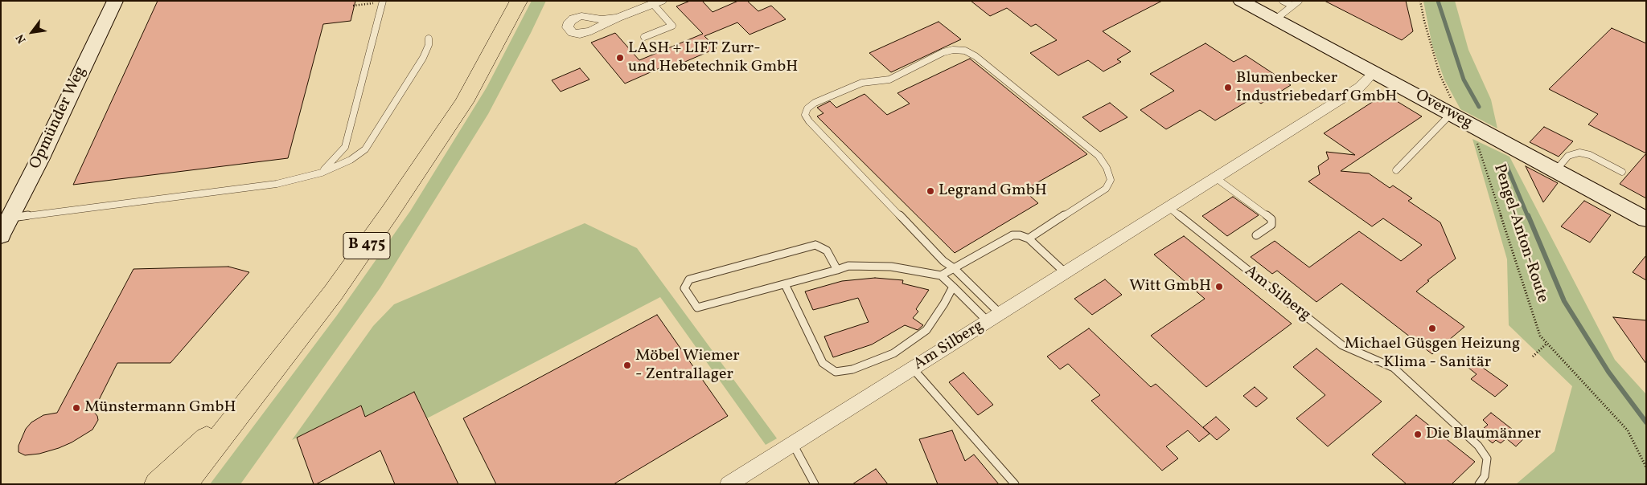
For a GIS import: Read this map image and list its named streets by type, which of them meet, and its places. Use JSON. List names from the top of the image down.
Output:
{
  "streets": {
    "highway": ["B 475"],
    "street": ["Overweg", "Opmünder Weg", "Am Silberg"],
    "path": ["Pengel-Anton-Route"]
  },
  "crossings": [
    ["Overweg", "Pengel-Anton-Route"],
    ["Overweg", "Am Silberg"]
  ],
  "places": [
    "LASH + LIFT Zurr- und Hebetechnik GmbH",
    "Blumenbecker Industriebedarf GmbH",
    "Legrand GmbH",
    "Witt GmbH",
    "Michael Güsgen Heizung - Klima - Sanitär",
    "Möbel Wiemer - Zentrallager",
    "Münstermann GmbH",
    "Die Blaumänner"
  ],
  "north": "bottom left"
}
